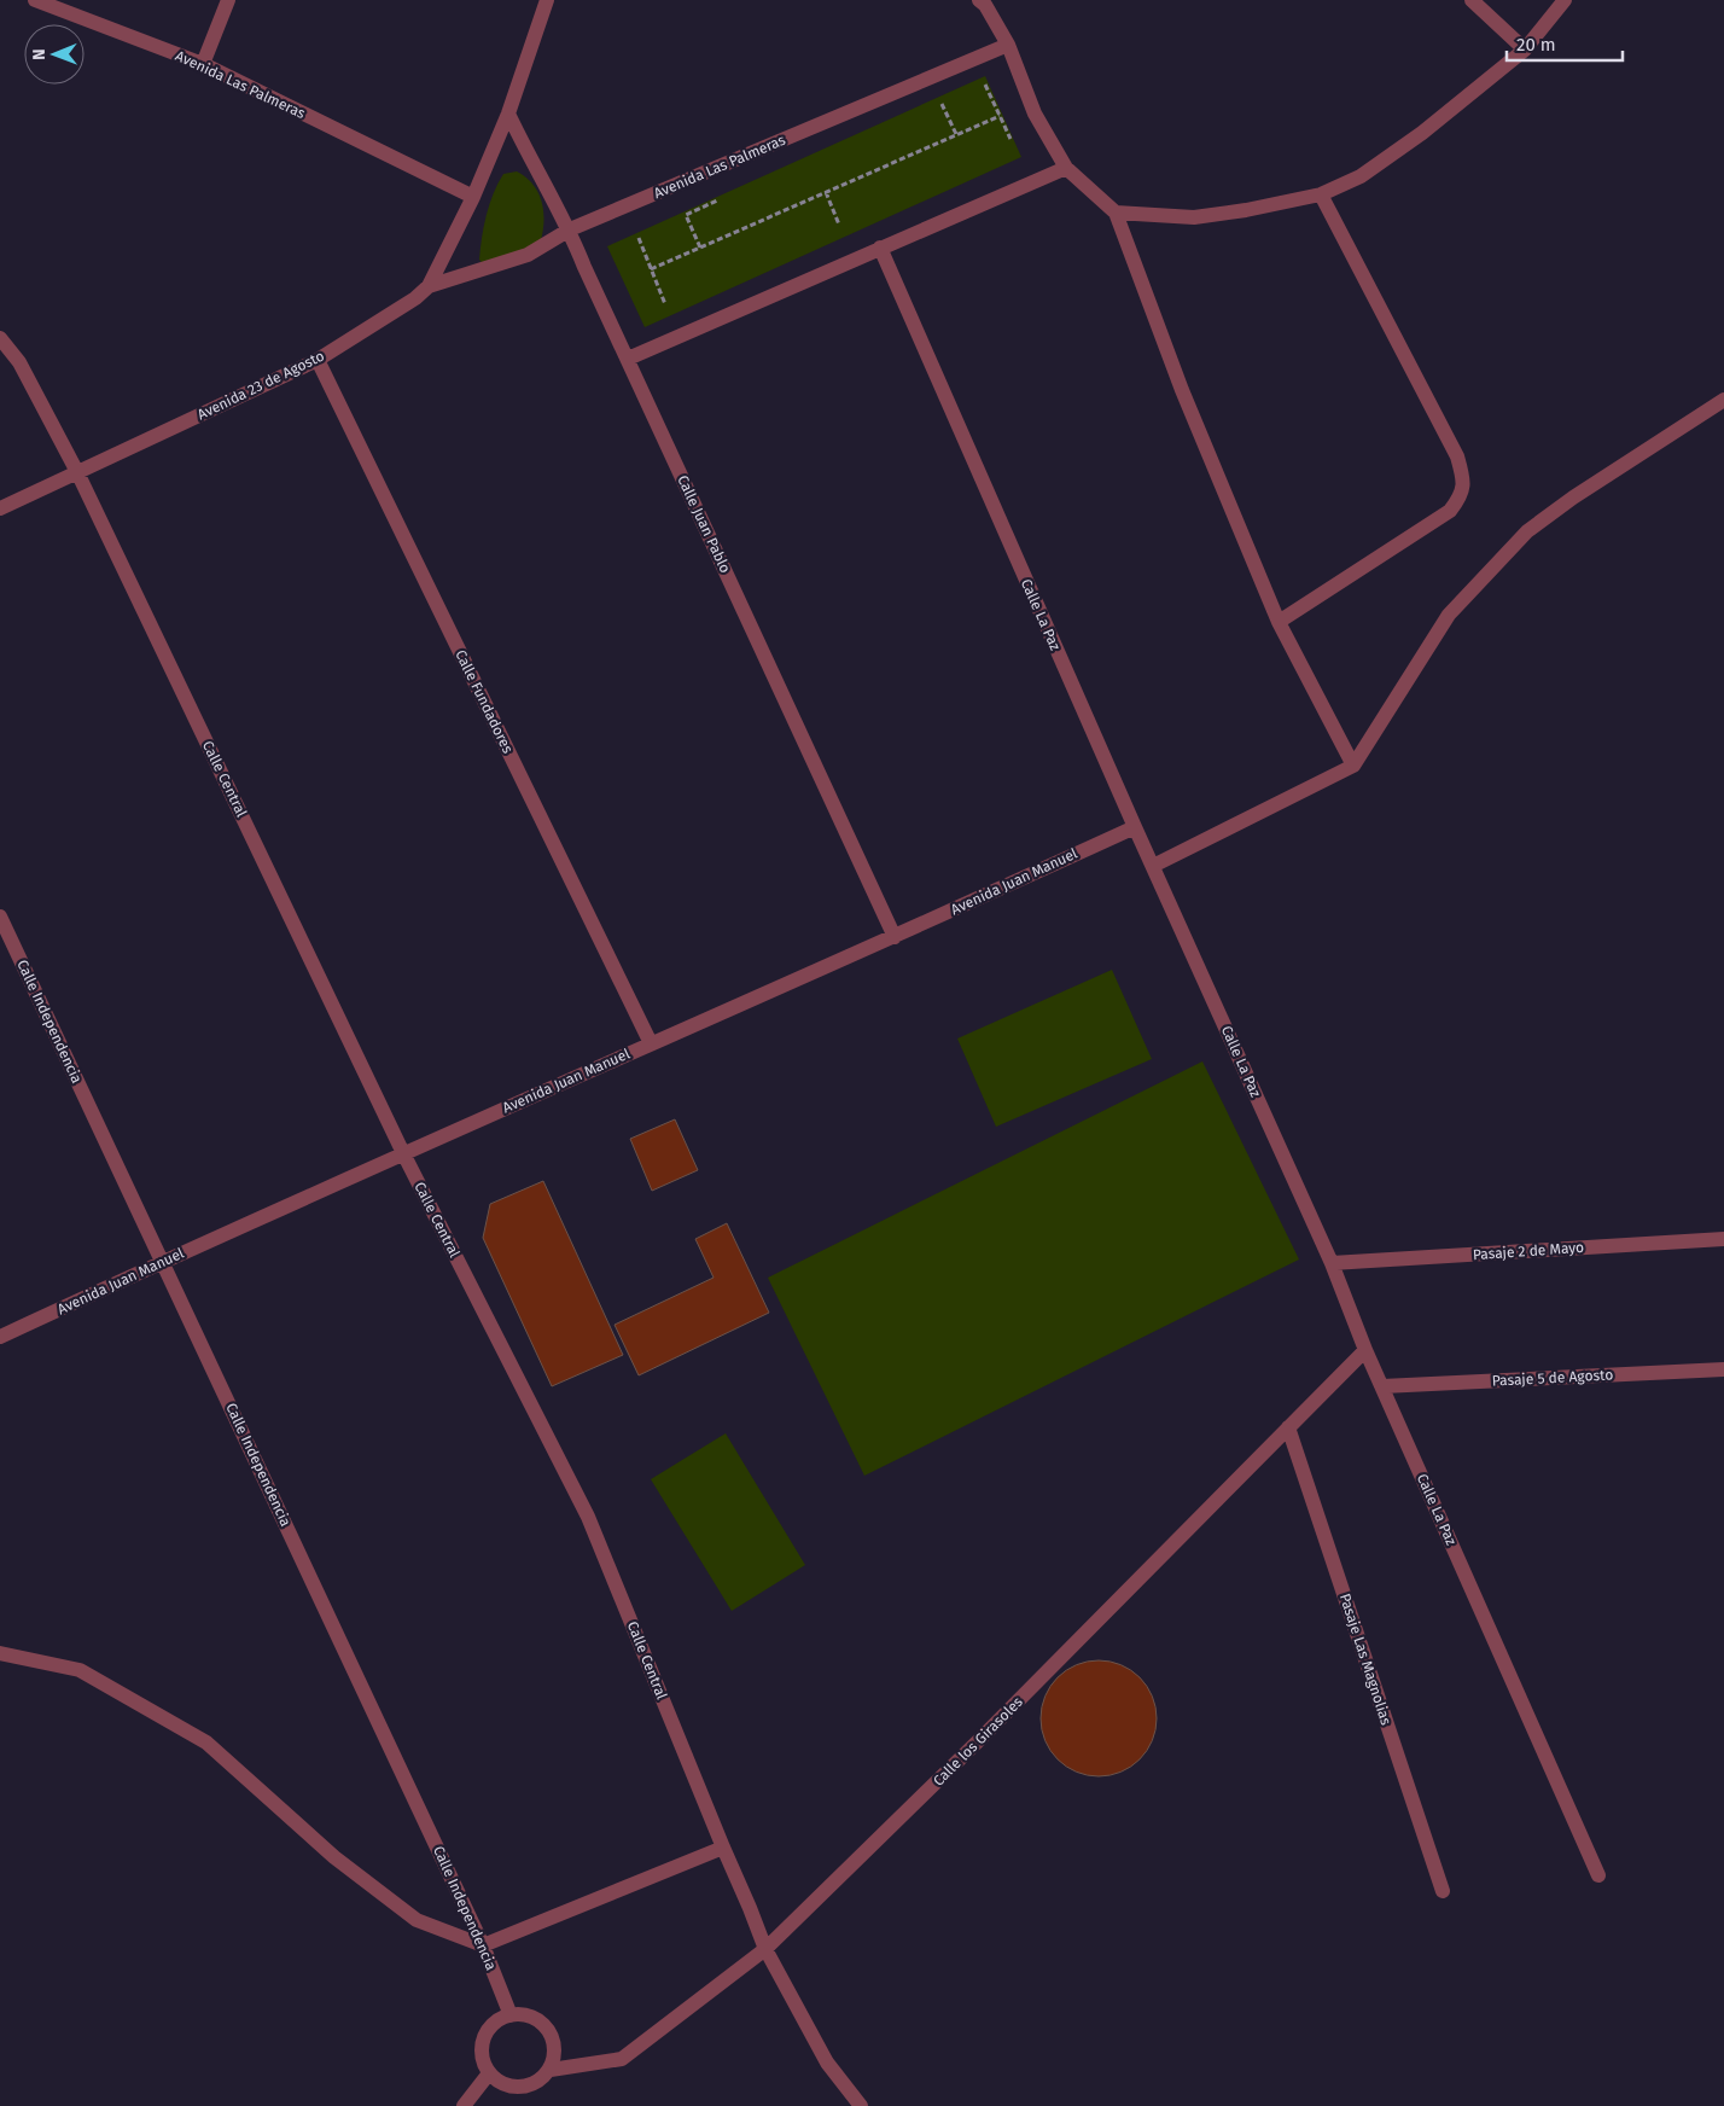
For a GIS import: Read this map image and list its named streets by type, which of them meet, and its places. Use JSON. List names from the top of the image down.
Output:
{
  "streets": {
    "street": [
      "Avenida Las Palmeras",
      "Avenida 23 de Agosto",
      "Calle Juan Pablo",
      "Calle La Paz",
      "Calle Fundadores",
      "Calle Central",
      "Avenida Juan Manuel",
      "Calle Independencia",
      "Pasaje 2 de Mayo",
      "Pasaje 5 de Agosto",
      "Pasaje Las Magnolias",
      "Calle los Girasoles"
    ]
  },
  "crossings": [
    ["Avenida Las Palmeras", "Avenida 23 de Agosto"],
    ["Avenida Las Palmeras", "Calle Juan Pablo"],
    ["Avenida 23 de Agosto", "Calle Juan Pablo"],
    ["Avenida 23 de Agosto", "Calle Fundadores"],
    ["Avenida 23 de Agosto", "Calle Central"],
    ["Calle Juan Pablo", "Avenida Juan Manuel"],
    ["Calle La Paz", "Avenida Juan Manuel"],
    ["Calle La Paz", "Pasaje 2 de Mayo"],
    ["Calle La Paz", "Pasaje 5 de Agosto"],
    ["Calle La Paz", "Calle los Girasoles"],
    ["Calle Fundadores", "Avenida Juan Manuel"],
    ["Calle Central", "Avenida Juan Manuel"],
    ["Calle Central", "Calle los Girasoles"],
    ["Avenida Juan Manuel", "Calle Independencia"],
    ["Calle Independencia", "Calle los Girasoles"],
    ["Pasaje Las Magnolias", "Calle los Girasoles"]
  ],
  "scale_bar": "20 m",
  "north": "left"
}
